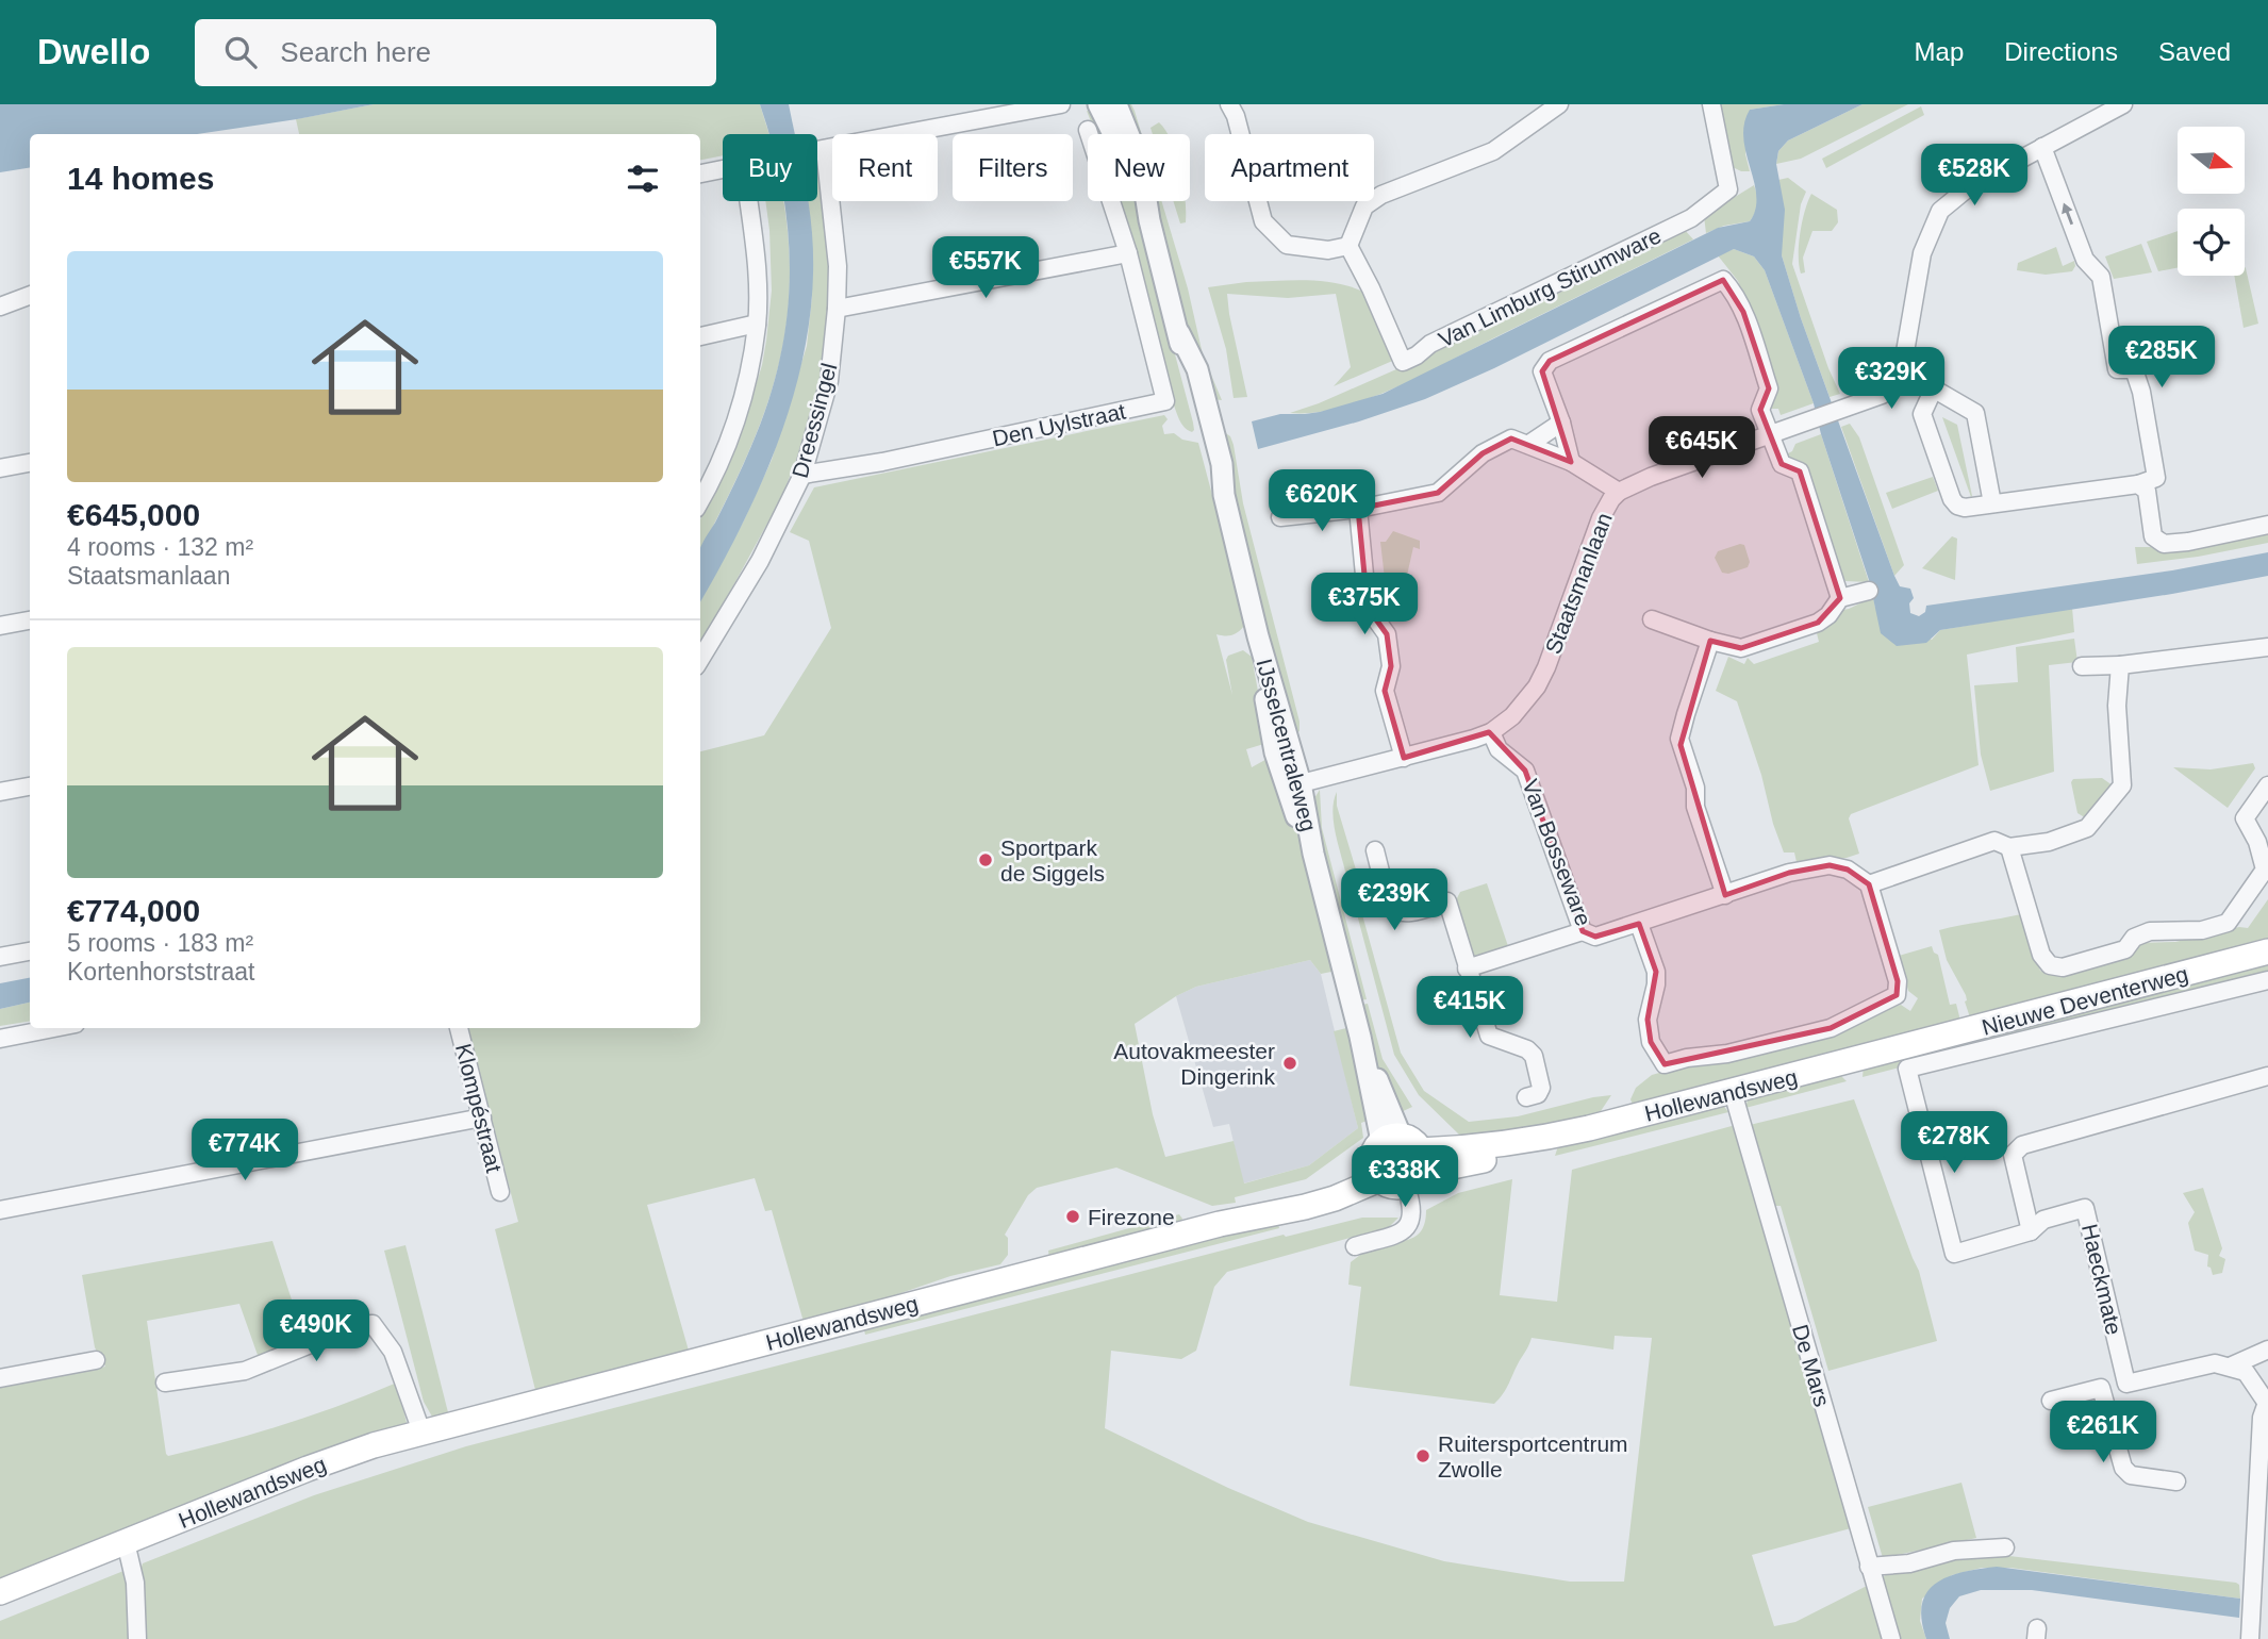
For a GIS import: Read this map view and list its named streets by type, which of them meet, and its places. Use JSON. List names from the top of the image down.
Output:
{
  "streets": {
    "main road": ["Nieuwe Deventerweg", "Hollewandsweg"],
    "street": [
      "Van Limburg Stirumware",
      "Dreessingel",
      "Den Uylstraat",
      "Staatsmanlaan",
      "IJsselcentraleweg",
      "Van Bosseware",
      "Klompéstraat",
      "Haeckmate",
      "De Mars"
    ]
  },
  "crossings": [
    ["Dreessingel", "Den Uylstraat"],
    ["Staatsmanlaan", "IJsselcentraleweg"],
    ["Staatsmanlaan", "Van Bosseware"],
    ["IJsselcentraleweg", "Hollewandsweg"],
    ["Nieuwe Deventerweg", "Hollewandsweg"],
    ["Hollewandsweg", "De Mars"]
  ],
  "places": [
    "Sportpark de Siggels",
    "Autovakmeester Dingerink",
    "Firezone",
    "Ruitersportcentrum Zwolle"
  ],
  "north": "right",
  "page": {
    "header": "Dwello",
    "search": "Search here",
    "nav": ["Map", "Directions", "Saved"],
    "chip": [
      "Buy",
      "Rent",
      "Filters",
      "New",
      "Apartment"
    ],
    "heading": "14 homes",
    "price": [
      "€528K",
      "€557K",
      "€285K",
      "€329K",
      "€645K",
      "€620K",
      "€375K",
      "€239K",
      "€415K",
      "€278K",
      "€774K",
      "€338K",
      "€490K",
      "€261K"
    ],
    "list": [
      {
        "name": "€645,000",
        "note": "4 rooms · 132 m² · Staatsmanlaan"
      },
      {
        "name": "€774,000",
        "note": "5 rooms · 183 m² · Kortenhorststraat"
      }
    ]
  }
}
